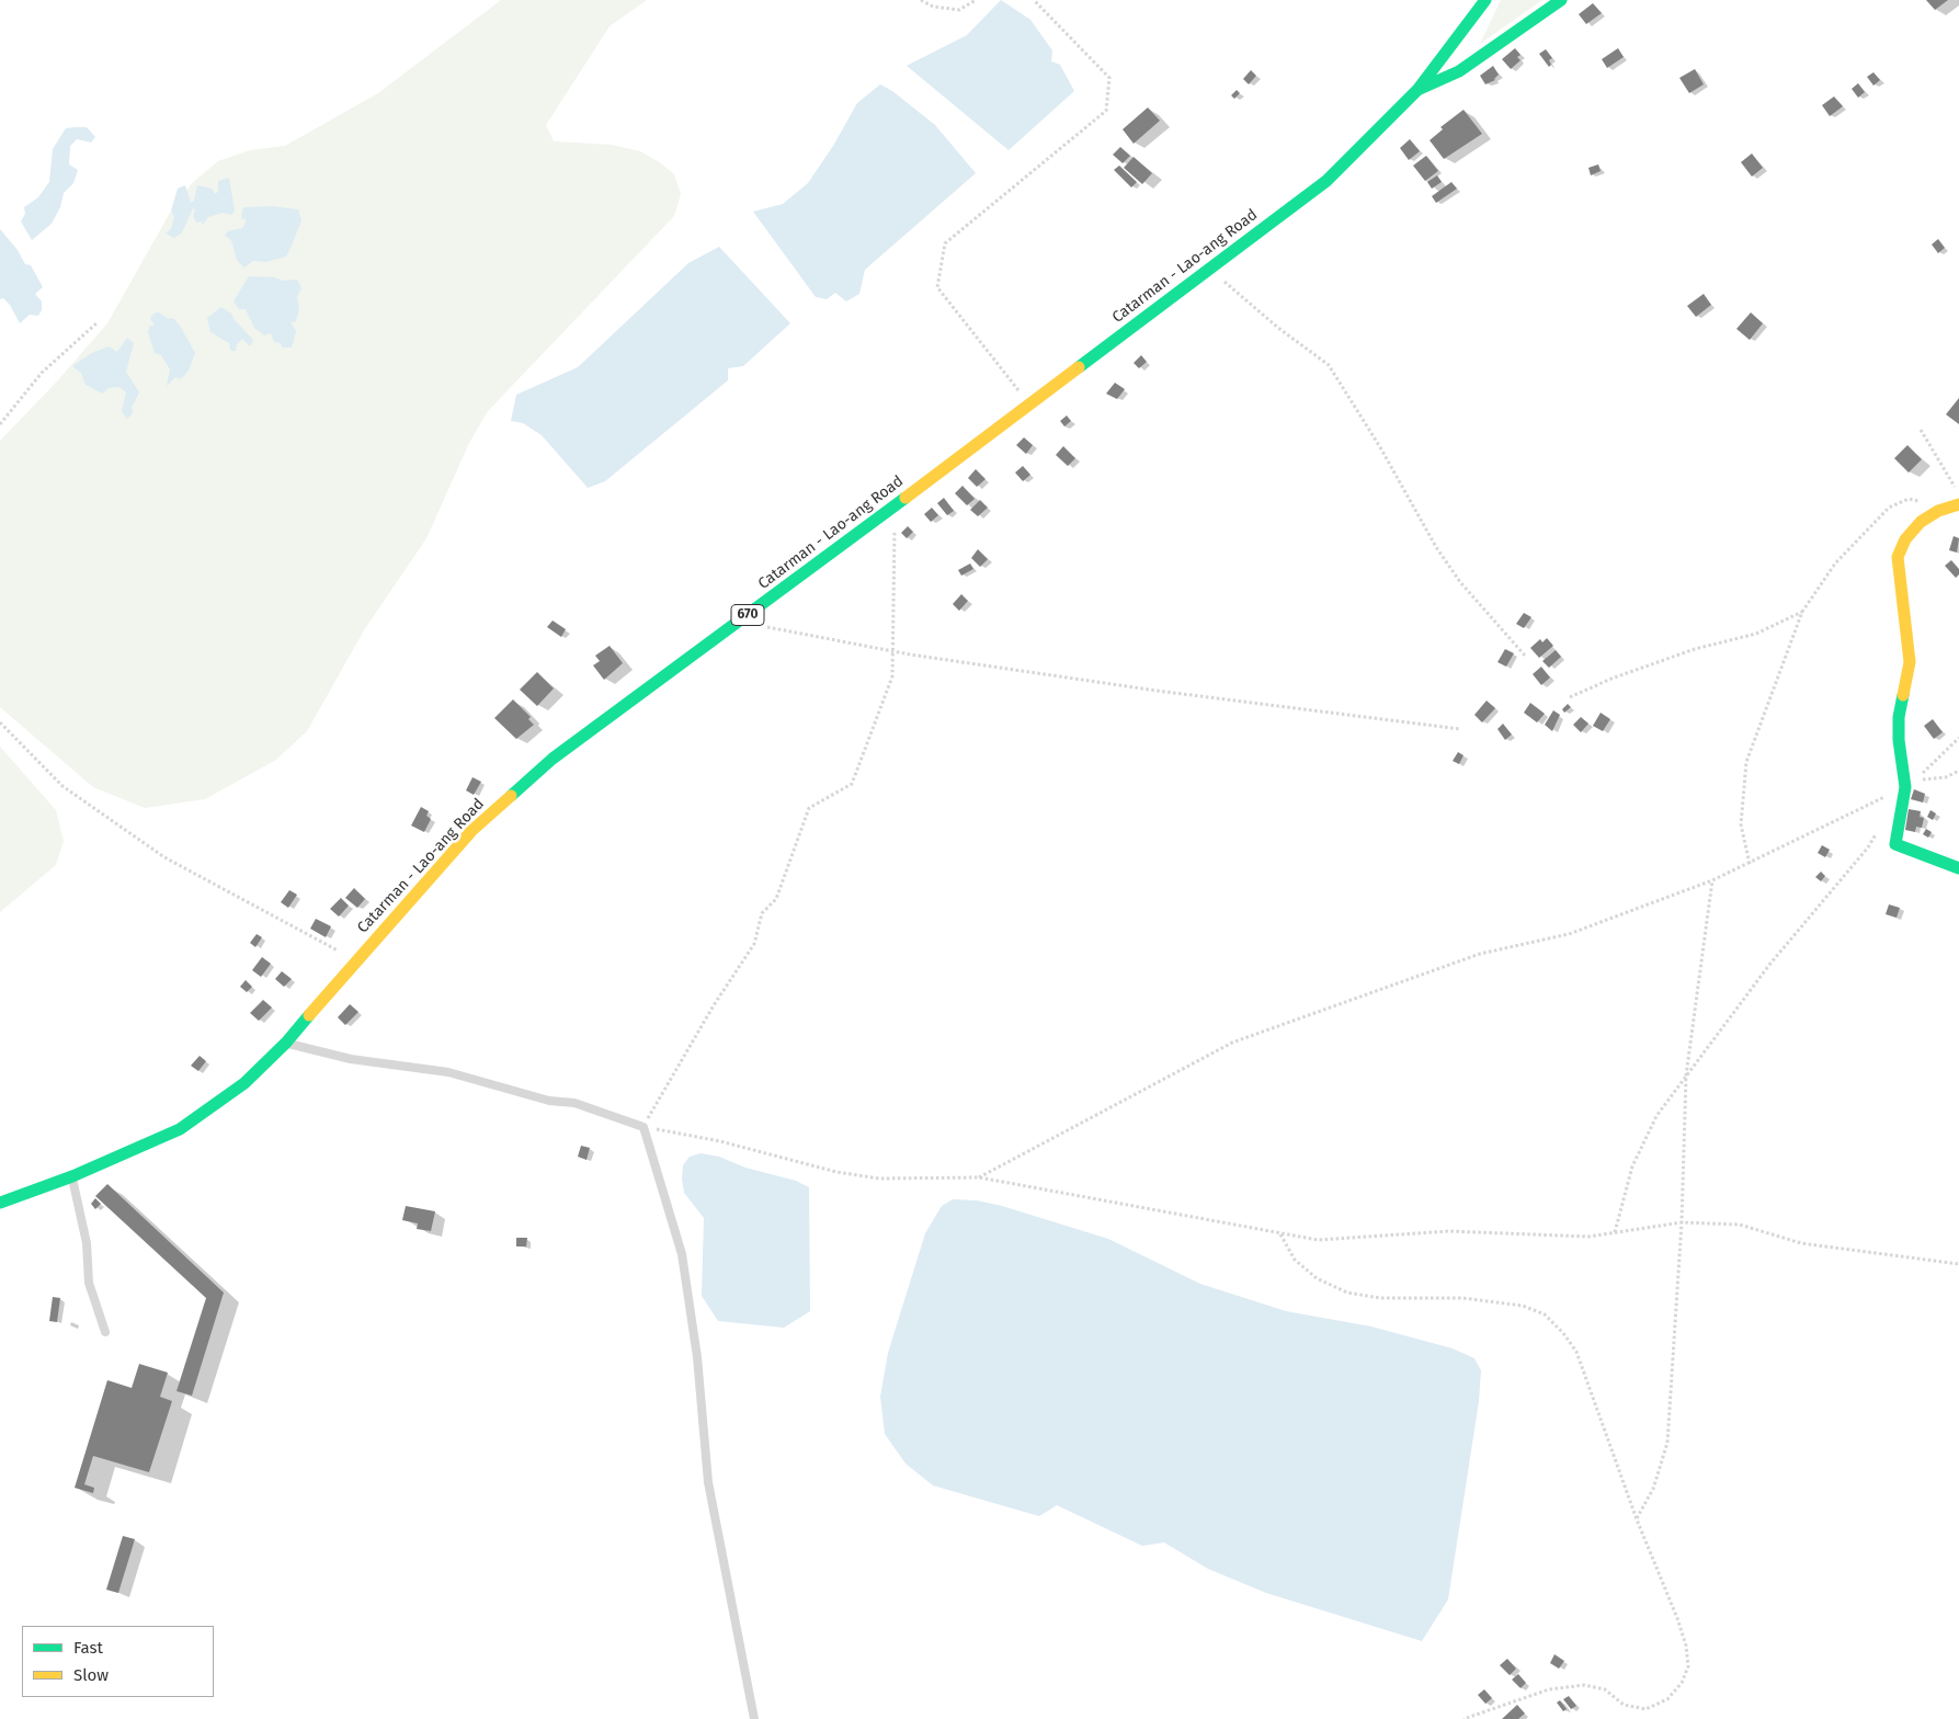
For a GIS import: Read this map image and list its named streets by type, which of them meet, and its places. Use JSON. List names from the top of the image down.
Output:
{
  "streets": {
    "main road": ["Catarman - Lao-ang Road", "670"]
  },
  "legend": ["Fast", "Slow"]
}
